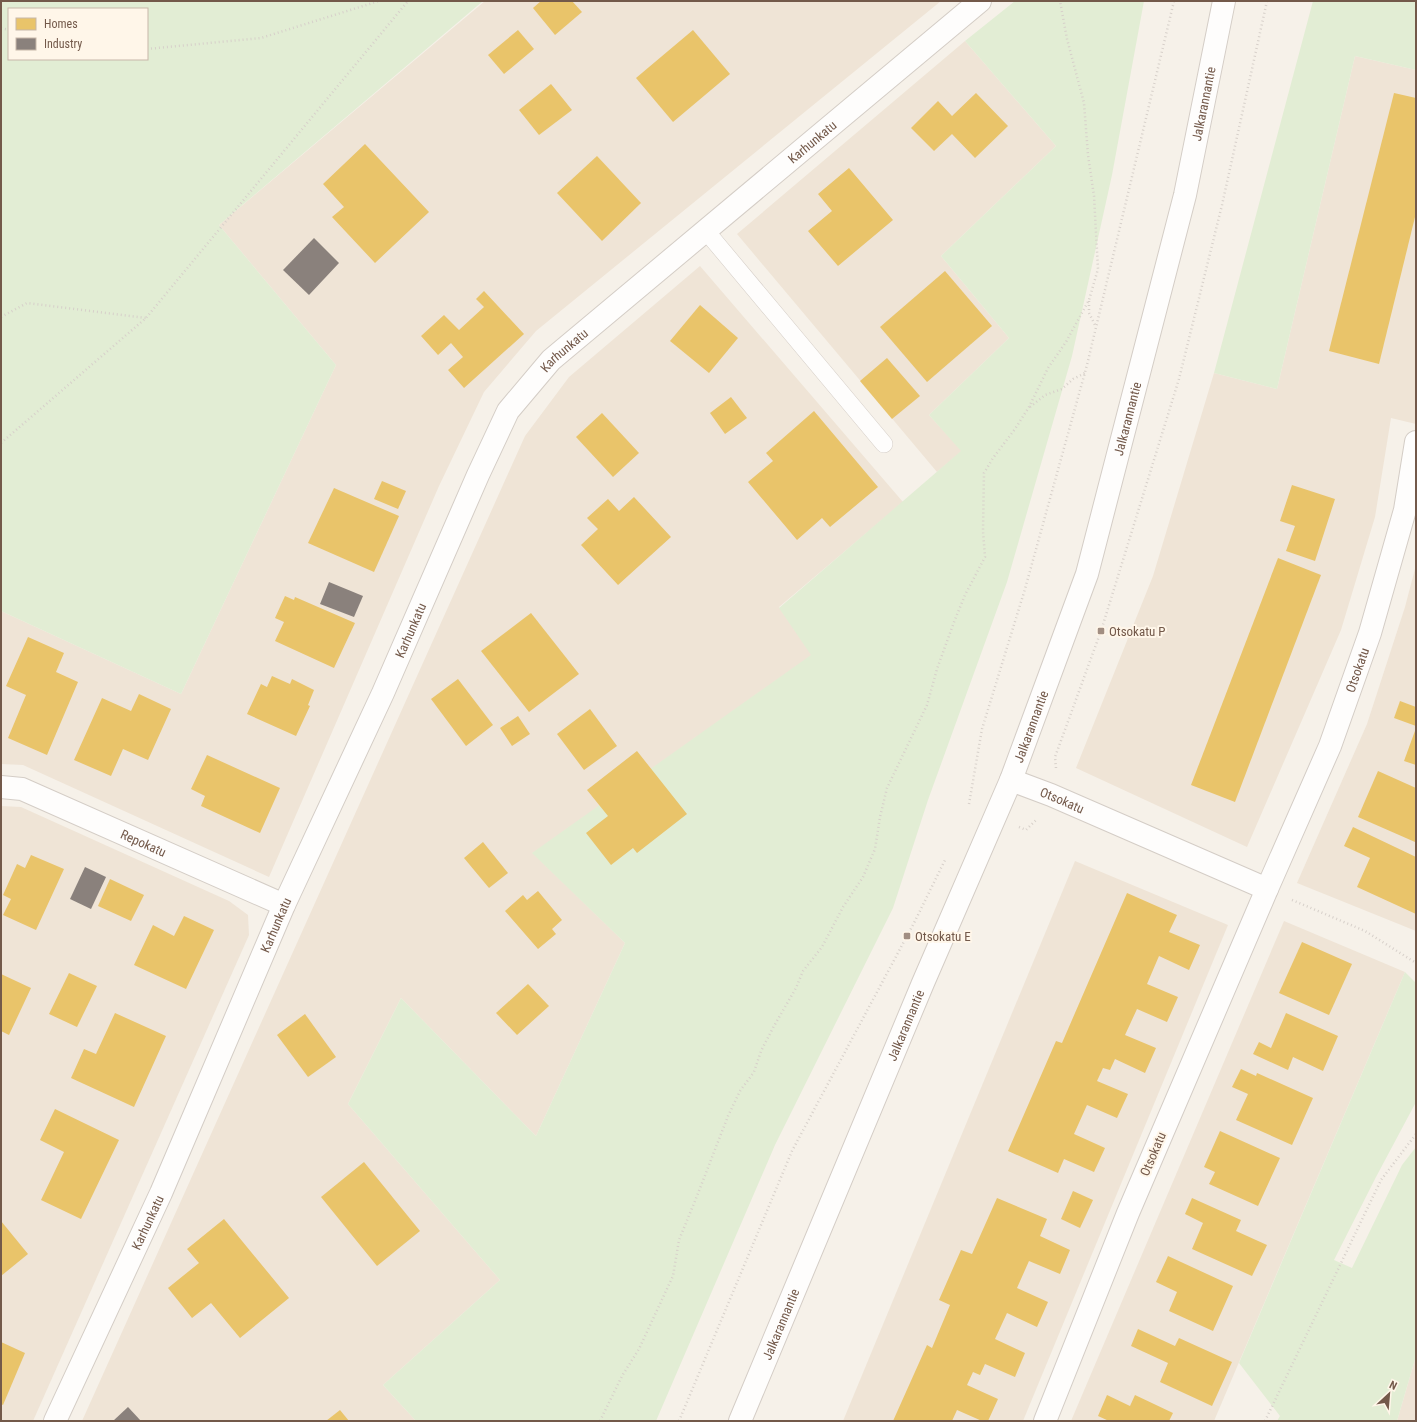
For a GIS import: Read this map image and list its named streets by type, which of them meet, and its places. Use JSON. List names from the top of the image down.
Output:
{
  "streets": {
    "street": [
      "Jalkarannantie",
      "Karhunkatu",
      "Otsokatu",
      "Repokatu"
    ]
  },
  "crossings": [
    ["Jalkarannantie", "Otsokatu"],
    ["Karhunkatu", "Repokatu"]
  ],
  "places": {
    "transit": ["Otsokatu P", "Otsokatu E"]
  },
  "legend": ["Homes", "Industry"],
  "north": "top right"
}
